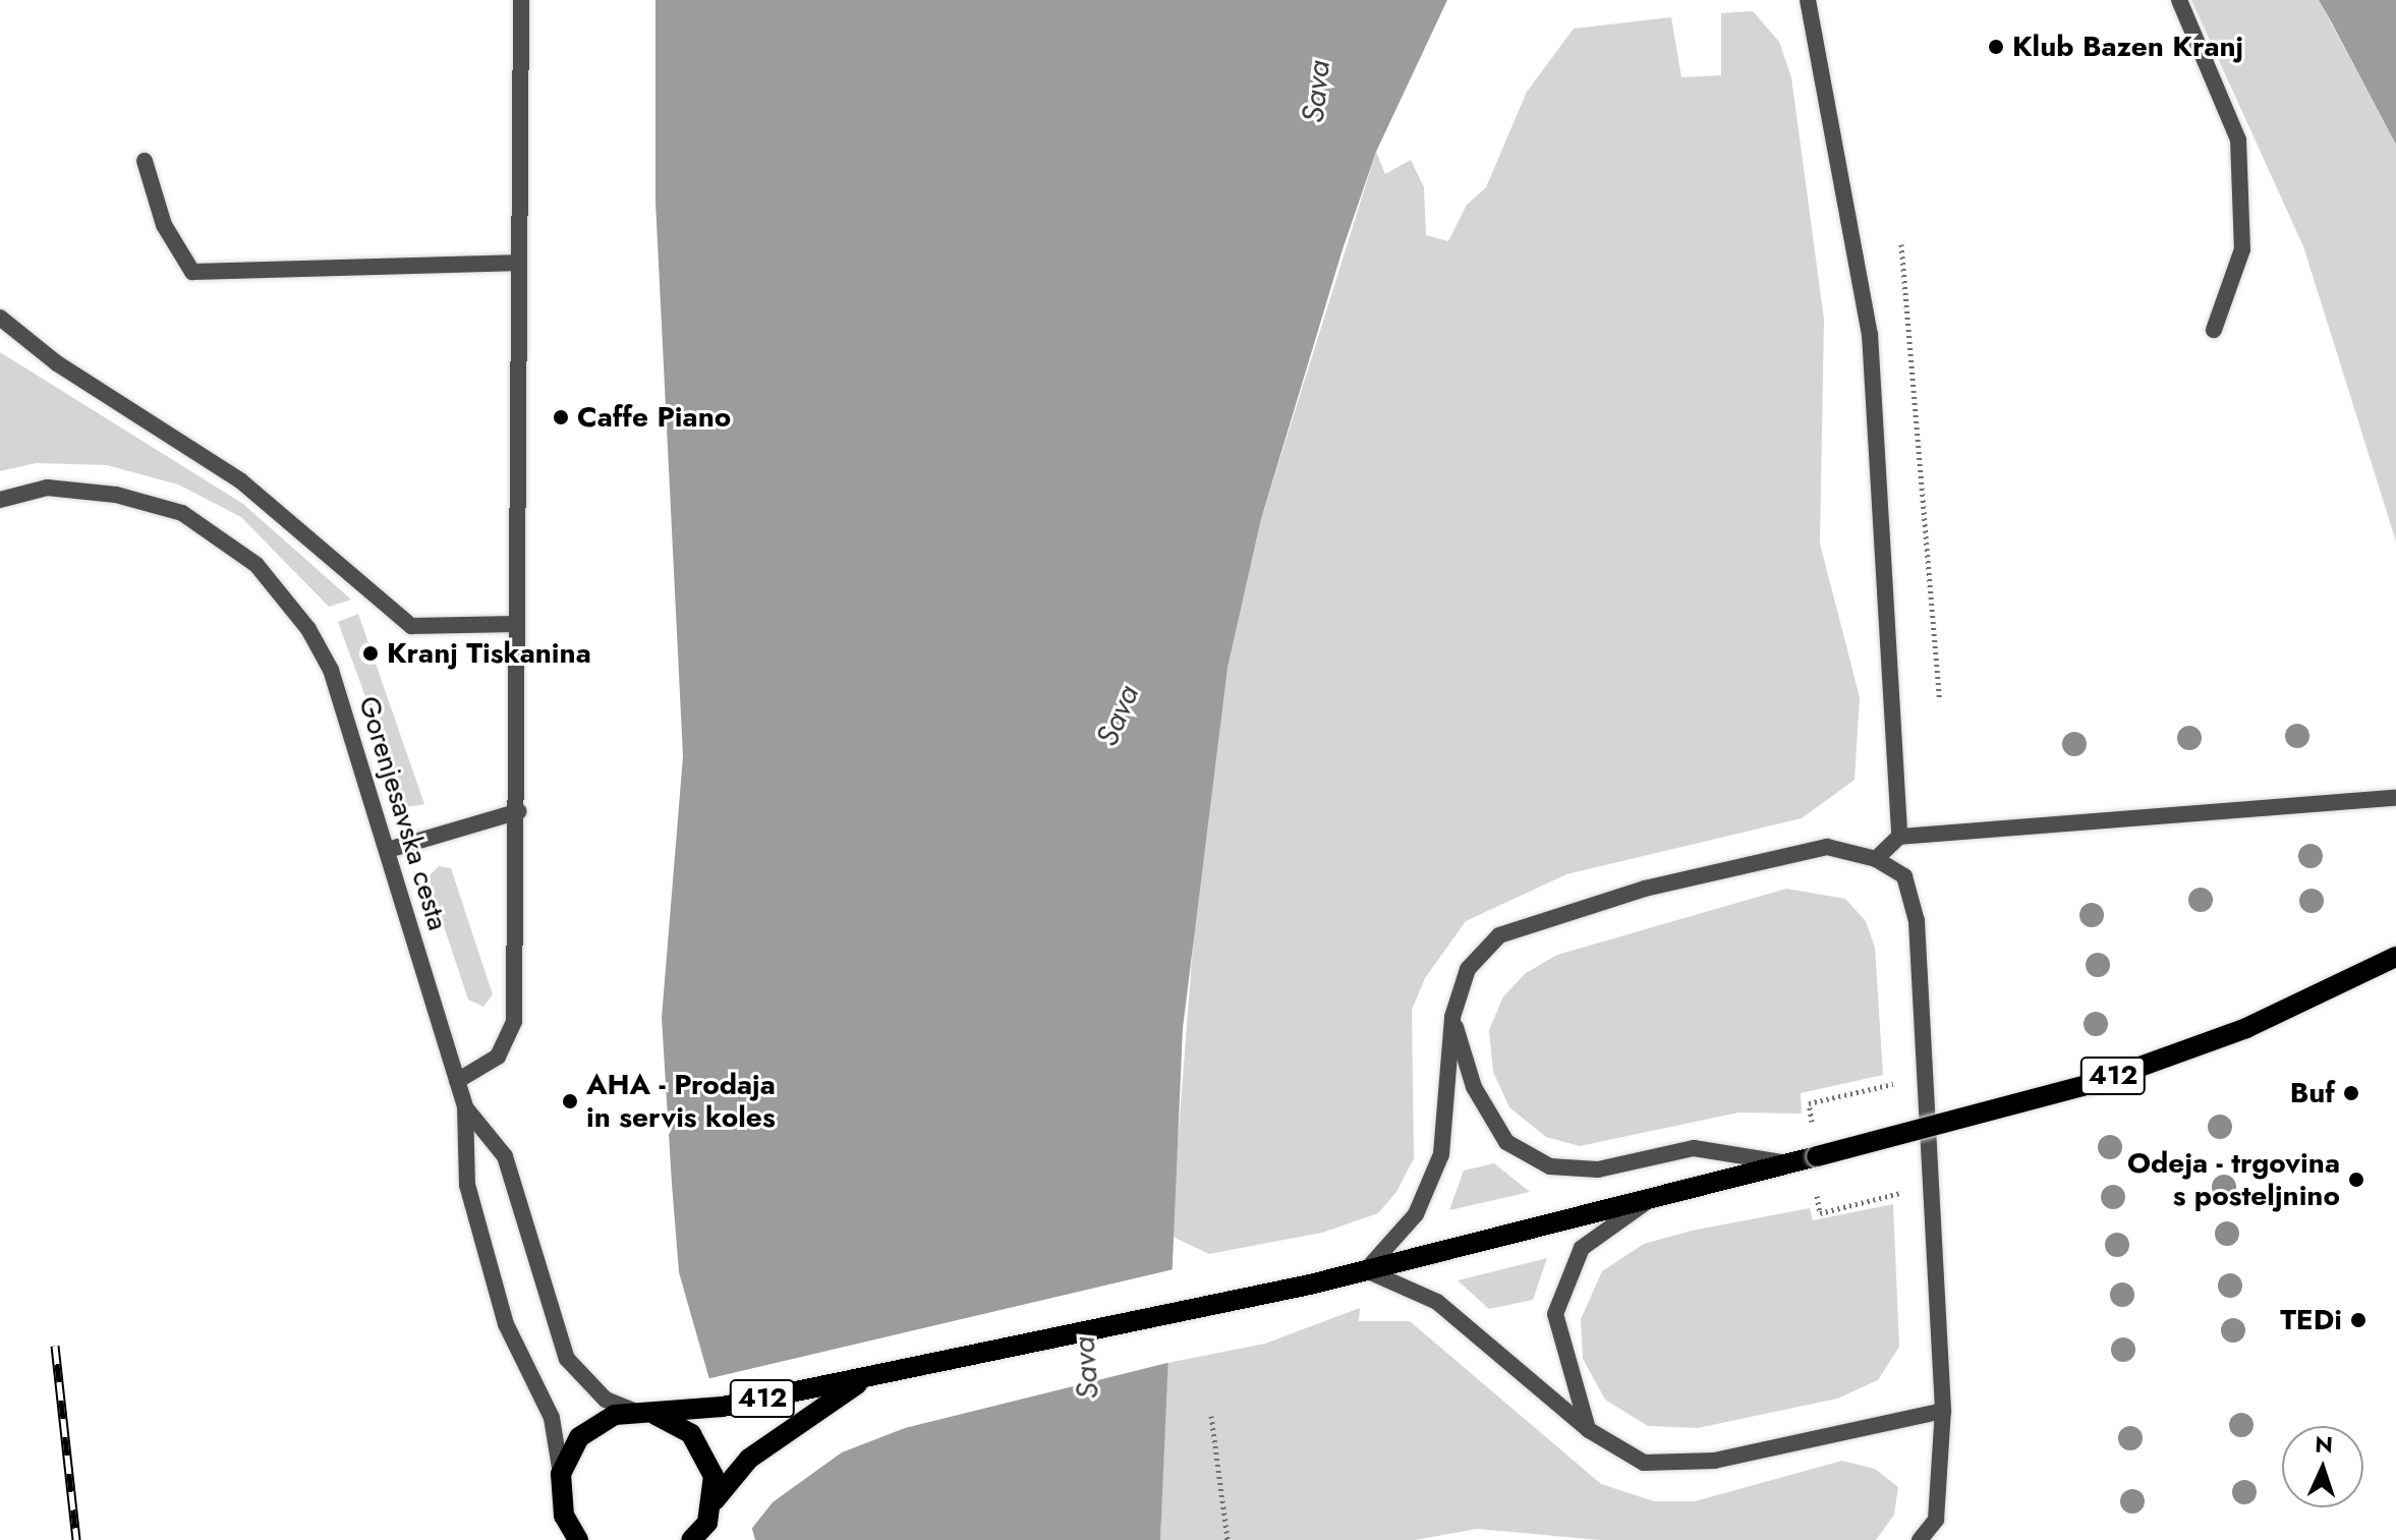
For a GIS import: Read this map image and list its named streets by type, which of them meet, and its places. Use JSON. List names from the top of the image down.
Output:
{
  "streets": {
    "main road": ["412"],
    "street": ["Gorenjesavska cesta"]
  },
  "crossings": [
    ["Gorenjesavska cesta", "412"]
  ],
  "water": ["Sava"],
  "places": [
    "Klub Bazen Kranj",
    "Caffe Piano",
    "Kranj Tiskanina",
    "Buf",
    "AHA - Prodaja in servis koles",
    "Odeja - trgovina s posteljnino",
    "TEDi"
  ],
  "north": "top"
}
